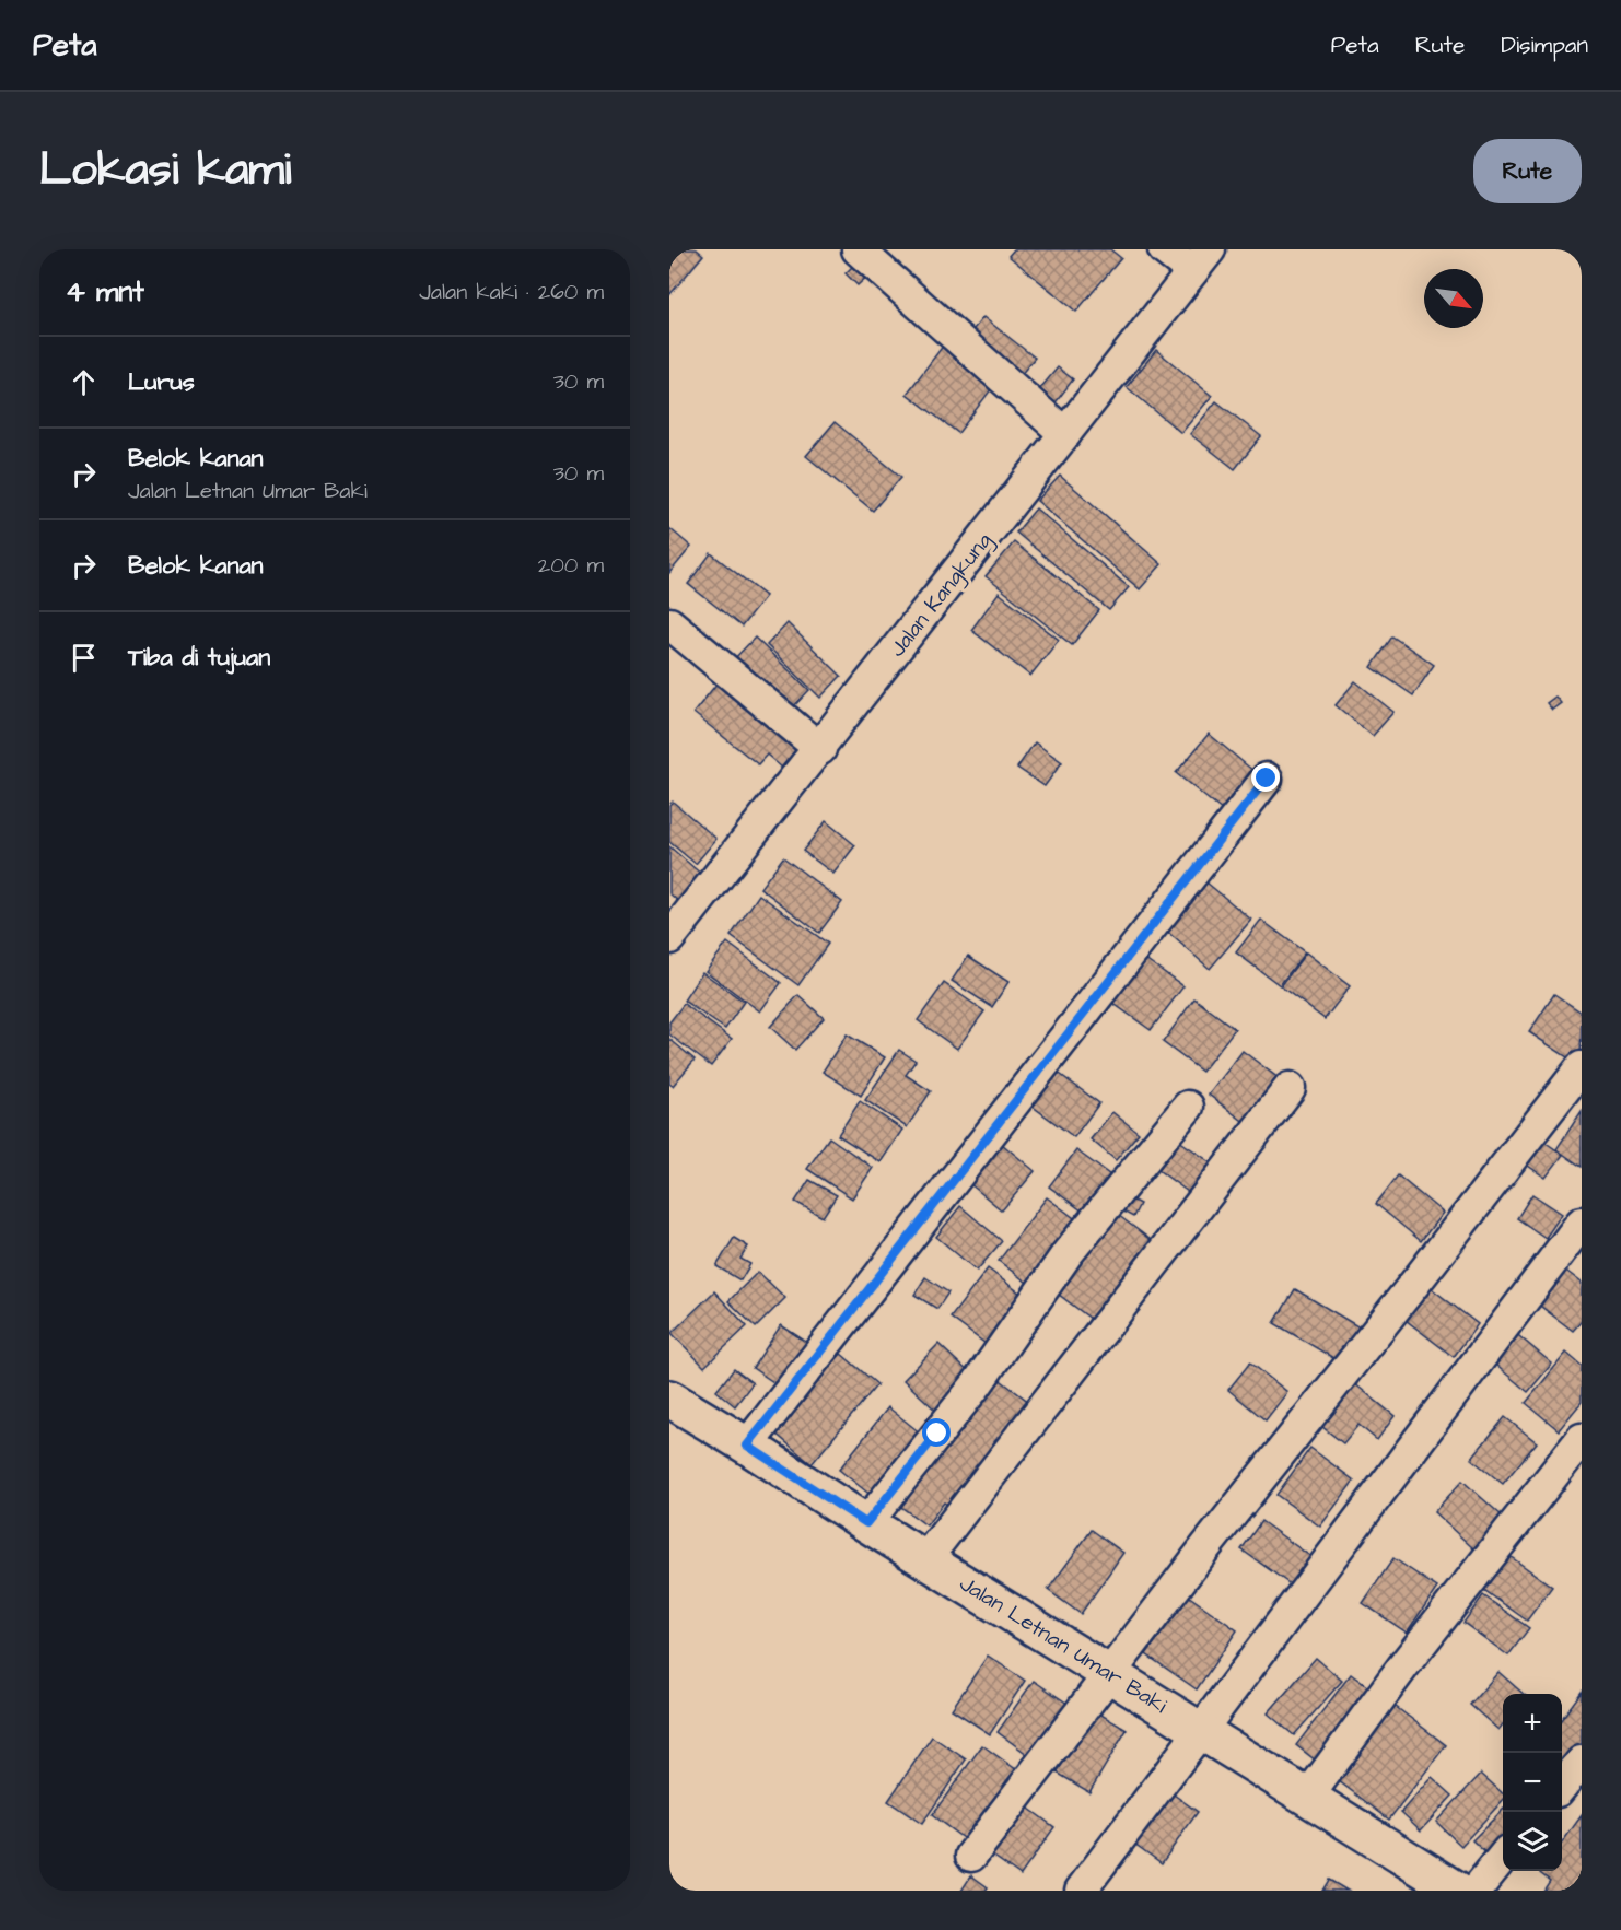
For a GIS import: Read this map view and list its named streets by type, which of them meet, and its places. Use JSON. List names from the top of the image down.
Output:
{
  "streets": {
    "street": ["Jalan Kangkung", "Jalan Letnan Umar Baki"]
  },
  "north": "bottom right",
  "page": {
    "header": "Peta",
    "nav": ["Peta", "Rute", "Disimpan"],
    "title": "Lokasi kami",
    "buttons": "Rute",
    "heading": ["4 mnt", "Jalan kaki · 260 m"],
    "list": [
      ["Lurus", "30 m"],
      ["Belok kanan", "Jalan Letnan Umar Baki", "30 m"],
      ["Belok kanan", "200 m"],
      "Tiba di tujuan"
    ],
    "map_buttons": ["+", "−"]
  }
}
